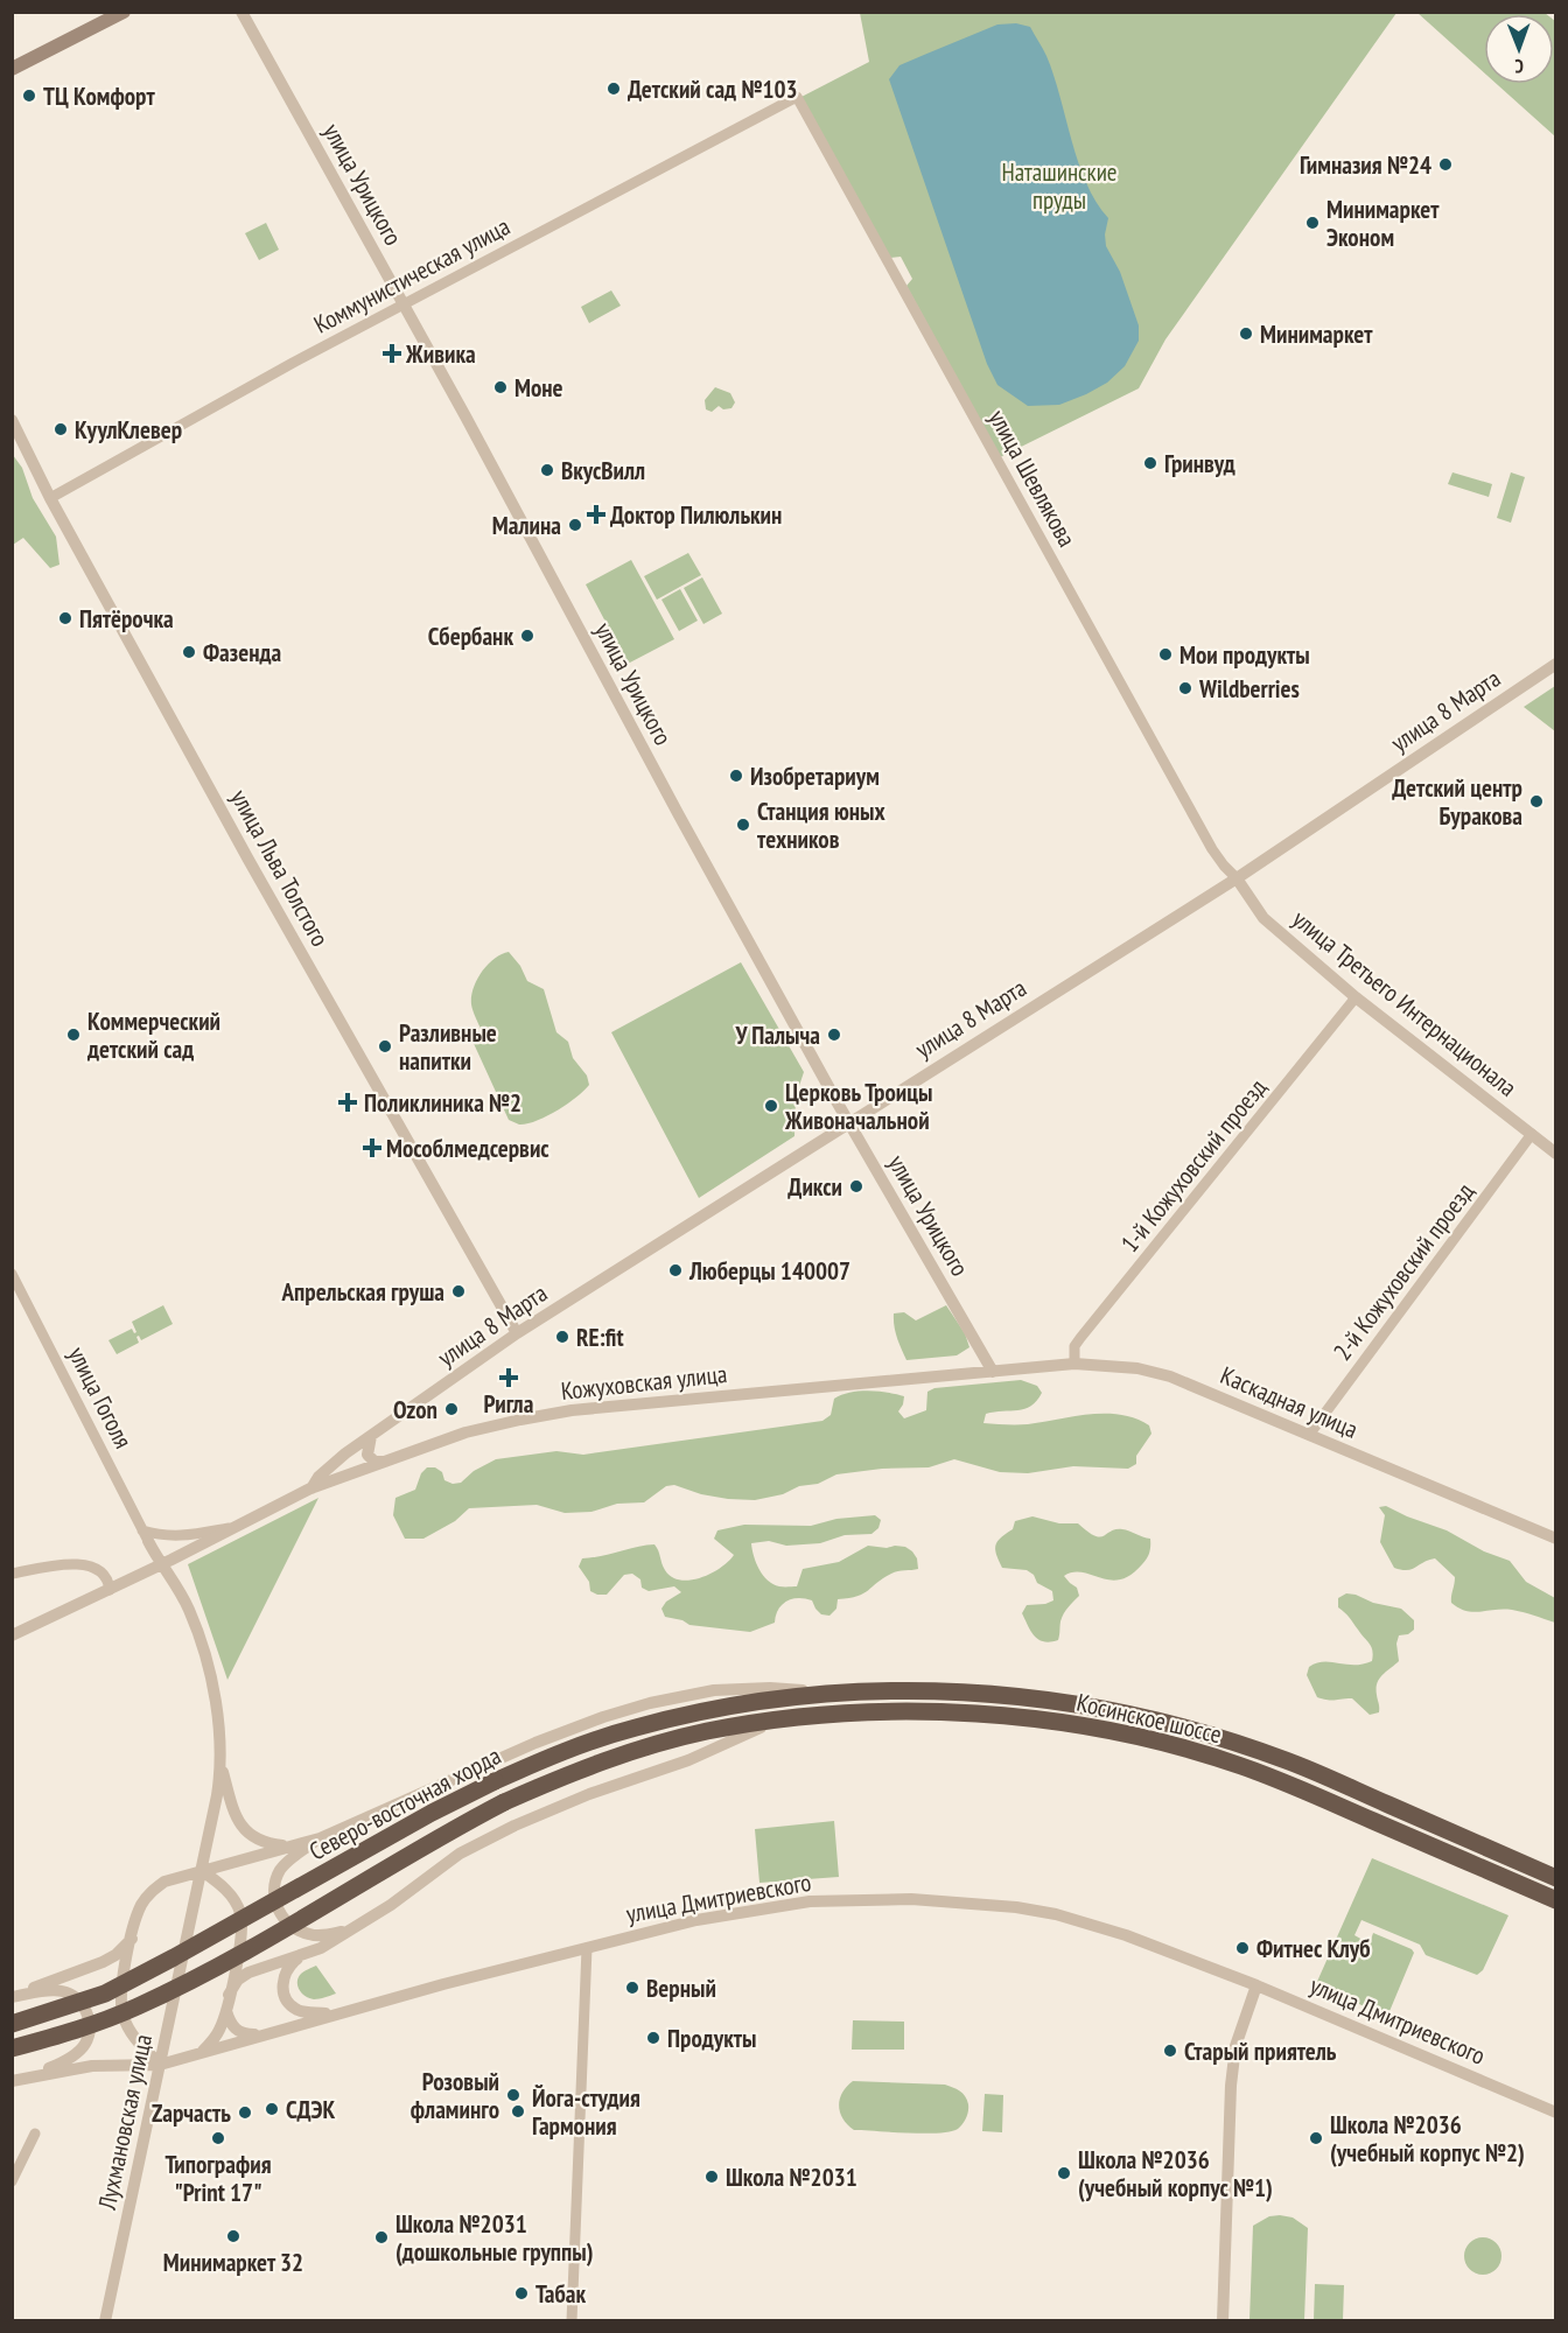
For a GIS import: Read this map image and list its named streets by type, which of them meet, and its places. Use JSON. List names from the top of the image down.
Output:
{
  "streets": {
    "highway": ["Косинское шоссе", "Северо-восточная хорда"],
    "street": [
      "улица Урицкого",
      "Коммунистическая улица",
      "улица Шевлякова",
      "улица 8 Марта",
      "улица Льва Толстого",
      "улица Третьего Интернационала",
      "1-й Кожуховский проезд",
      "2-й Кожуховский проезд",
      "Кожуховская улица",
      "улица Гоголя",
      "Каскадная улица",
      "улица Дмитриевского",
      "Лухмановская улица"
    ]
  },
  "crossings": [
    ["улица Урицкого", "Коммунистическая улица"],
    ["улица Урицкого", "улица 8 Марта"],
    ["улица Урицкого", "Кожуховская улица"],
    ["улица Урицкого", "Каскадная улица"],
    ["Коммунистическая улица", "улица Шевлякова"],
    ["Коммунистическая улица", "улица Льва Толстого"],
    ["улица Шевлякова", "улица 8 Марта"],
    ["улица Шевлякова", "улица Третьего Интернационала"],
    ["улица 8 Марта", "улица Льва Толстого"],
    ["улица 8 Марта", "улица Третьего Интернационала"],
    ["улица 8 Марта", "Кожуховская улица"],
    ["улица Третьего Интернационала", "1-й Кожуховский проезд"],
    ["улица Третьего Интернационала", "2-й Кожуховский проезд"],
    ["1-й Кожуховский проезд", "Каскадная улица"],
    ["2-й Кожуховский проезд", "Каскадная улица"],
    ["Кожуховская улица", "Каскадная улица"],
    ["Косинское шоссе", "Северо-восточная хорда"],
    ["улица Дмитриевского", "Лухмановская улица"]
  ],
  "parks": ["Наташинские пруды"],
  "places": {
    "other": [
      "Детский сад №103",
      "ТЦ Комфорт",
      "Гимназия №24",
      "Минимаркет Эконом",
      "Минимаркет",
      "Моне",
      "КуулКлевер",
      "Гринвуд",
      "ВкусВилл",
      "Малина",
      "Пятёрочка",
      "Сбербанк",
      "Фазенда",
      "Мои продукты",
      "Wildberries",
      "Изобретариум",
      "Детский центр Буракова",
      "Станция юных техников",
      "Коммерческий детский сад",
      "У Палыча",
      "Разливные напитки",
      "Церковь Троицы Живоначальной",
      "Дикси",
      "Люберцы 140007",
      "Апрельская груша",
      "RE:fit",
      "Ozon",
      "Фитнес Клуб",
      "Верный",
      "Продукты",
      "Старый приятель",
      "Розовый фламинго",
      "СДЭК",
      "Йога-студия Гармония",
      "Zapчасть",
      "Типография \"Print 17\"",
      "Школа №2036 (учебный корпус №2)",
      "Школа №2036 (учебный корпус №1)",
      "Школа №2031",
      "Минимаркет 32",
      "Школа №2031 (дошкольные группы)",
      "Табак"
    ],
    "health": [
      "Живика",
      "Доктор Пилюлькин",
      "Поликлиника №2",
      "Мособлмедсервис",
      "Ригла"
    ]
  },
  "north": "bottom"
}
